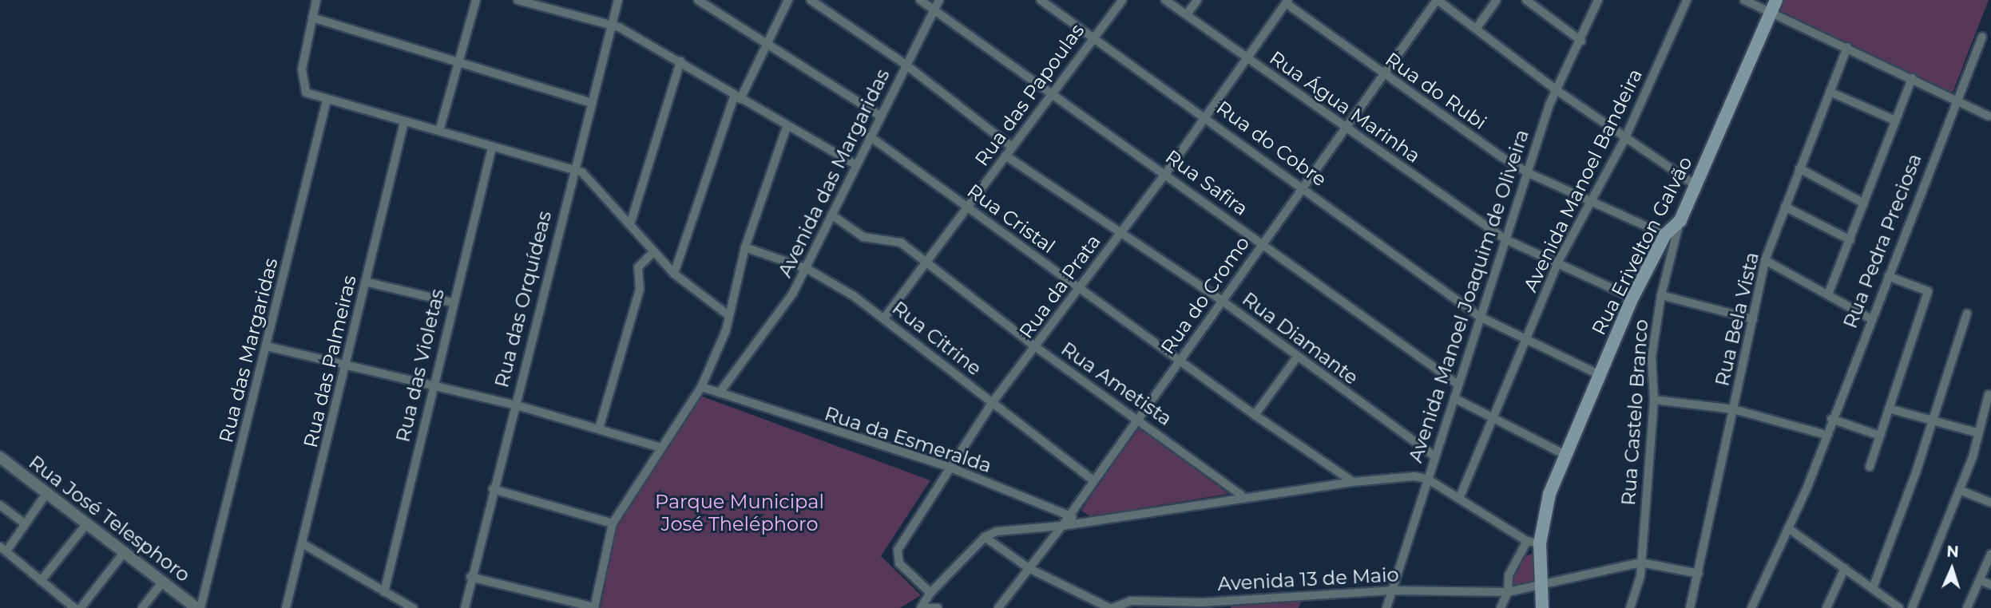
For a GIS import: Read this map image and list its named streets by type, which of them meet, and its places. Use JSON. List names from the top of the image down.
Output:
{
  "streets": {
    "main road": ["Rua Erivelton Galvão"],
    "street": [
      "Rua do Rubi",
      "Rua das Papoulas",
      "Rua Água Marinha",
      "Rua do Cobre",
      "Avenida das Margaridas",
      "Avenida Manoel Bandeira",
      "Rua Safira",
      "Rua Cristal",
      "Rua Pedra Preciosa",
      "Rua da Prata",
      "Rua do Cromo",
      "Avenida Manoel Joaquim de Oliveira",
      "Rua das Orquídeas",
      "Rua Bela Vista",
      "Rua Citrine",
      "Rua Diamante",
      "Rua das Margaridas",
      "Rua das Palmeiras",
      "Rua das Violetas",
      "Rua Ametista",
      "Rua Castelo Branco",
      "Rua da Esmeralda",
      "Rua José Telesphoro",
      "Avenida 13 de Maio"
    ]
  },
  "crossings": [
    ["Rua do Rubi", "Avenida Manoel Bandeira"],
    ["Rua do Rubi", "Rua Erivelton Galvão"],
    ["Rua do Rubi", "Rua da Prata"],
    ["Rua do Rubi", "Rua do Cromo"],
    ["Rua do Rubi", "Avenida Manoel Joaquim de Oliveira"],
    ["Rua das Papoulas", "Rua do Cobre"],
    ["Rua das Papoulas", "Rua Safira"],
    ["Rua das Papoulas", "Rua Cristal"],
    ["Rua das Papoulas", "Rua Citrine"],
    ["Rua das Papoulas", "Rua Diamante"],
    ["Rua das Papoulas", "Rua Ametista"],
    ["Rua Água Marinha", "Avenida Manoel Bandeira"],
    ["Rua Água Marinha", "Rua Erivelton Galvão"],
    ["Rua Água Marinha", "Rua da Prata"],
    ["Rua Água Marinha", "Rua do Cromo"],
    ["Rua Água Marinha", "Avenida Manoel Joaquim de Oliveira"],
    ["Rua do Cobre", "Avenida Manoel Bandeira"],
    ["Rua do Cobre", "Rua Erivelton Galvão"],
    ["Rua do Cobre", "Rua da Prata"],
    ["Rua do Cobre", "Rua do Cromo"],
    ["Rua do Cobre", "Avenida Manoel Joaquim de Oliveira"],
    ["Avenida das Margaridas", "Rua Safira"],
    ["Avenida das Margaridas", "Rua Cristal"],
    ["Avenida das Margaridas", "Rua Citrine"],
    ["Avenida das Margaridas", "Rua Ametista"],
    ["Avenida das Margaridas", "Rua da Esmeralda"],
    ["Rua Safira", "Rua da Prata"],
    ["Rua Safira", "Rua do Cromo"],
    ["Rua Safira", "Avenida Manoel Joaquim de Oliveira"],
    ["Rua Cristal", "Rua da Prata"],
    ["Rua Cristal", "Rua do Cromo"],
    ["Rua Erivelton Galvão", "Rua Castelo Branco"],
    ["Rua Erivelton Galvão", "Avenida 13 de Maio"],
    ["Rua da Prata", "Rua Citrine"],
    ["Rua da Prata", "Rua Diamante"],
    ["Rua da Prata", "Rua Ametista"],
    ["Rua da Prata", "Rua da Esmeralda"],
    ["Rua do Cromo", "Rua Citrine"],
    ["Rua do Cromo", "Rua Diamante"],
    ["Rua do Cromo", "Rua Ametista"],
    ["Rua do Cromo", "Rua da Esmeralda"],
    ["Avenida Manoel Joaquim de Oliveira", "Rua Diamante"],
    ["Avenida Manoel Joaquim de Oliveira", "Avenida 13 de Maio"],
    ["Rua das Margaridas", "Rua José Telesphoro"],
    ["Rua Castelo Branco", "Avenida 13 de Maio"]
  ],
  "parks": ["Parque Municipal José Theléphoro"],
  "north": "top"
}
